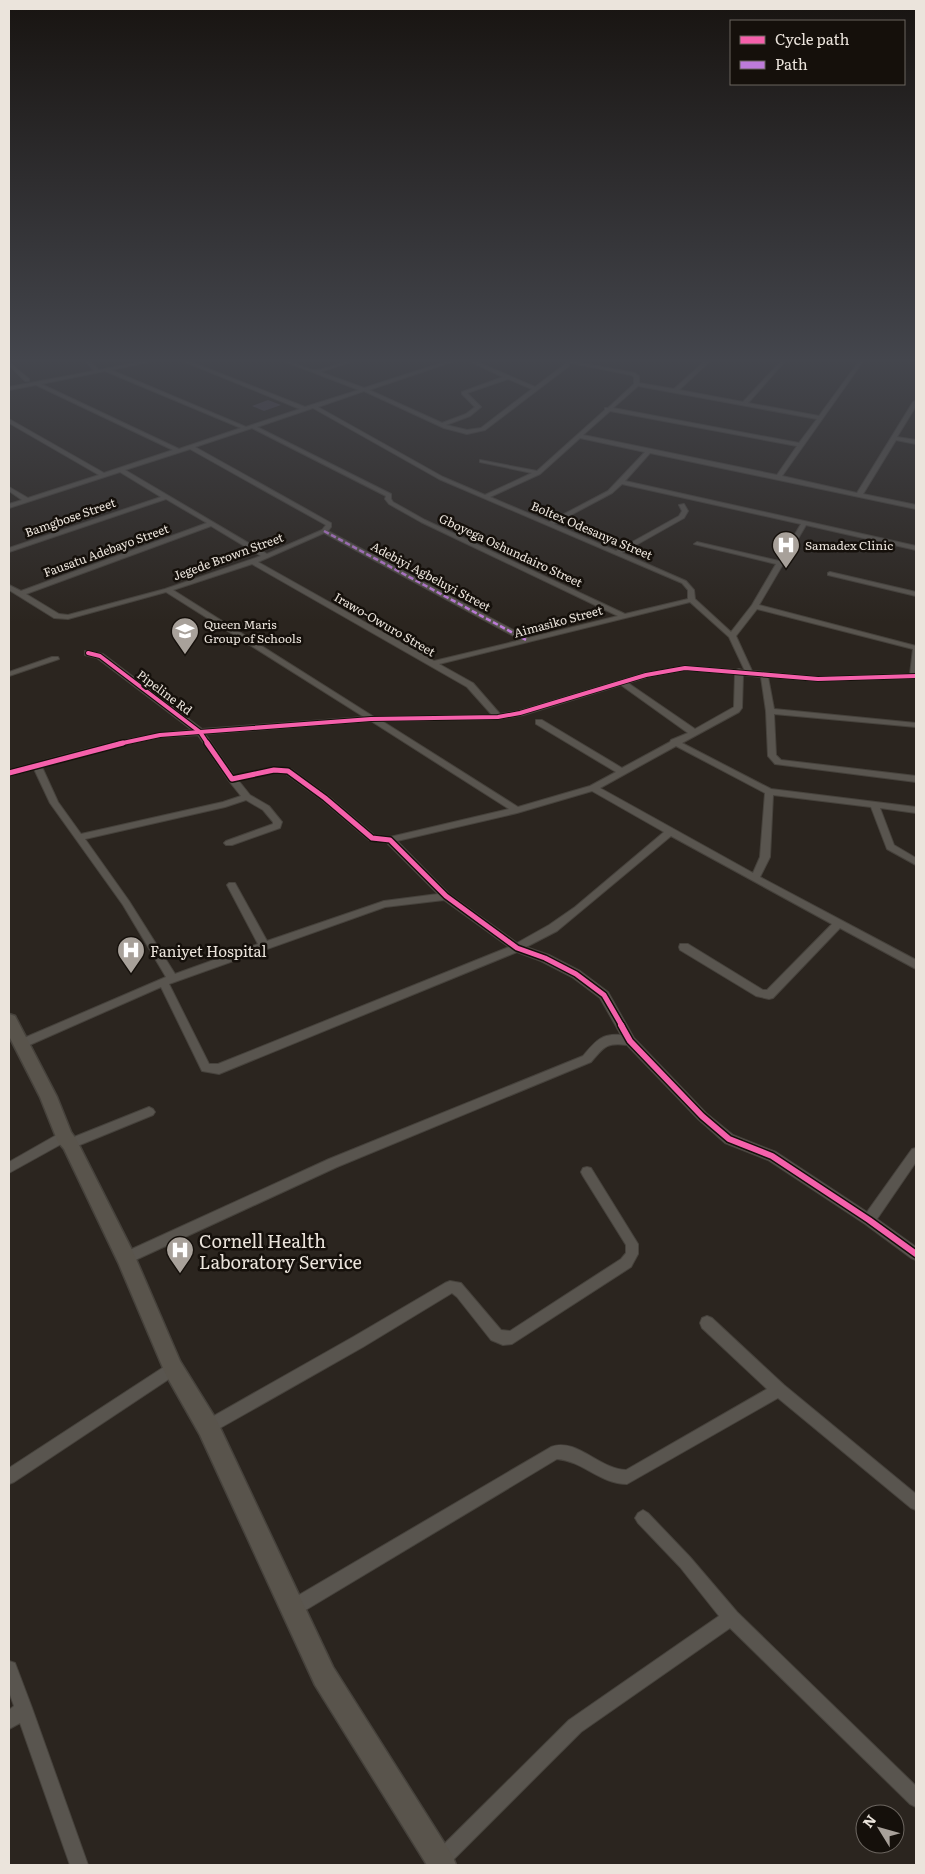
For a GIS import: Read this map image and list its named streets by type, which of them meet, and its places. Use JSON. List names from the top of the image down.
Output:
{
  "streets": {
    "street": [
      "Bamgbose Street",
      "Boltex Odesanya Street",
      "Fausatu Adebayo Street",
      "Gboyega Oshundairo Street",
      "Jegede Brown Street",
      "Adebiyi Agbeluyi Street",
      "Aimasiko Street",
      "Irawo-Owuro Street",
      "Pipeline Rd"
    ]
  },
  "crossings": [
    ["Boltex Odesanya Street", "Aimasiko Street"],
    ["Fausatu Adebayo Street", "Jegede Brown Street"],
    ["Gboyega Oshundairo Street", "Aimasiko Street"],
    ["Jegede Brown Street", "Adebiyi Agbeluyi Street"],
    ["Jegede Brown Street", "Irawo-Owuro Street"],
    ["Adebiyi Agbeluyi Street", "Aimasiko Street"],
    ["Aimasiko Street", "Irawo-Owuro Street"]
  ],
  "places": {
    "hospital": ["Samadex Clinic", "Faniyet Hospital", "Cornell Health Laboratory Service"],
    "school or university": ["Queen Maris Group of Schools"]
  },
  "legend": ["Cycle path", "Path"],
  "north": "top left"
}
